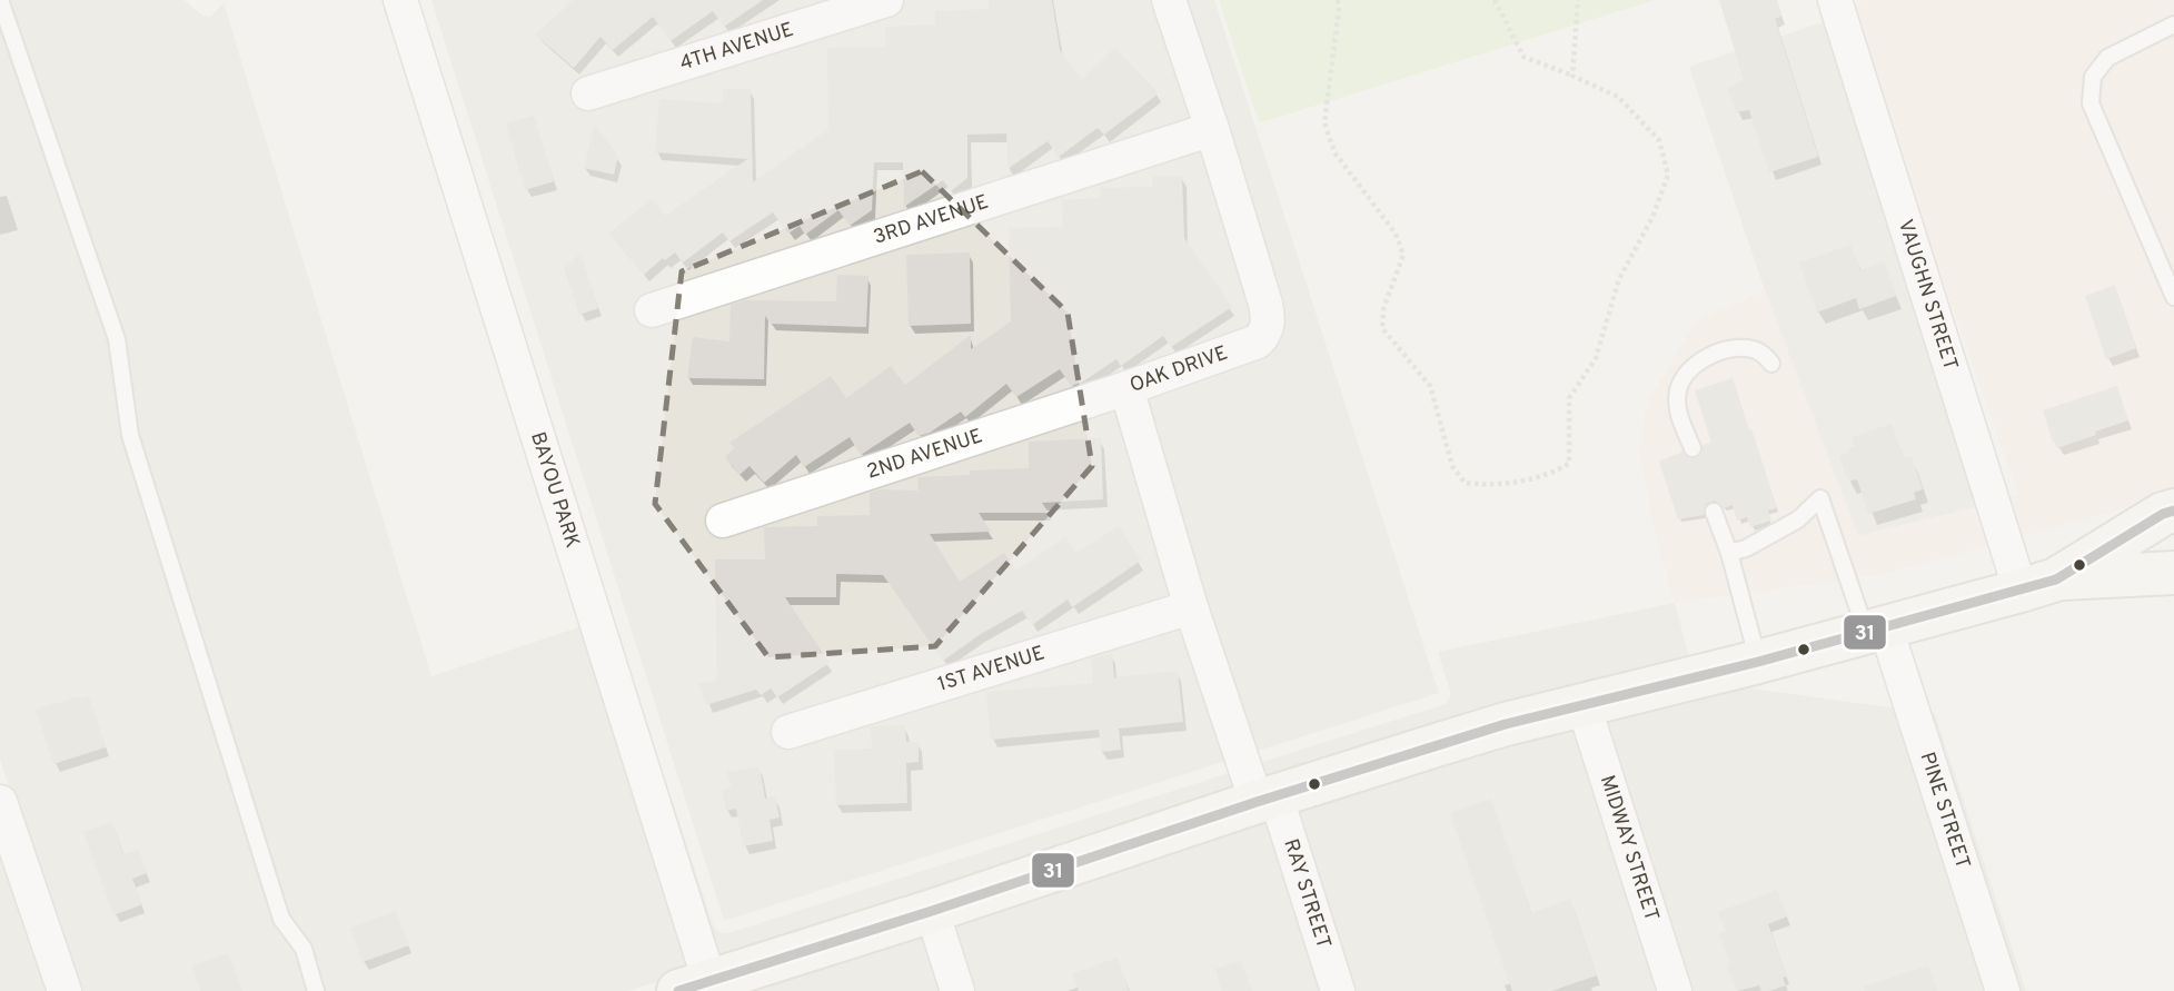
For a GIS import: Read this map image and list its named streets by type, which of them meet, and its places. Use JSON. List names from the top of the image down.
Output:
{
  "streets": {
    "street": [
      "4TH AVENUE",
      "3RD AVENUE",
      "VAUGHN STREET",
      "OAK DRIVE",
      "2ND AVENUE",
      "BAYOU PARK",
      "1ST AVENUE",
      "PINE STREET",
      "MIDWAY STREET",
      "RAY STREET"
    ]
  },
  "crossings": [
    ["3RD AVENUE", "OAK DRIVE"],
    ["OAK DRIVE", "2ND AVENUE"],
    ["OAK DRIVE", "1ST AVENUE"],
    ["OAK DRIVE", "RAY STREET"]
  ],
  "lines": ["transit line 31"]
}
